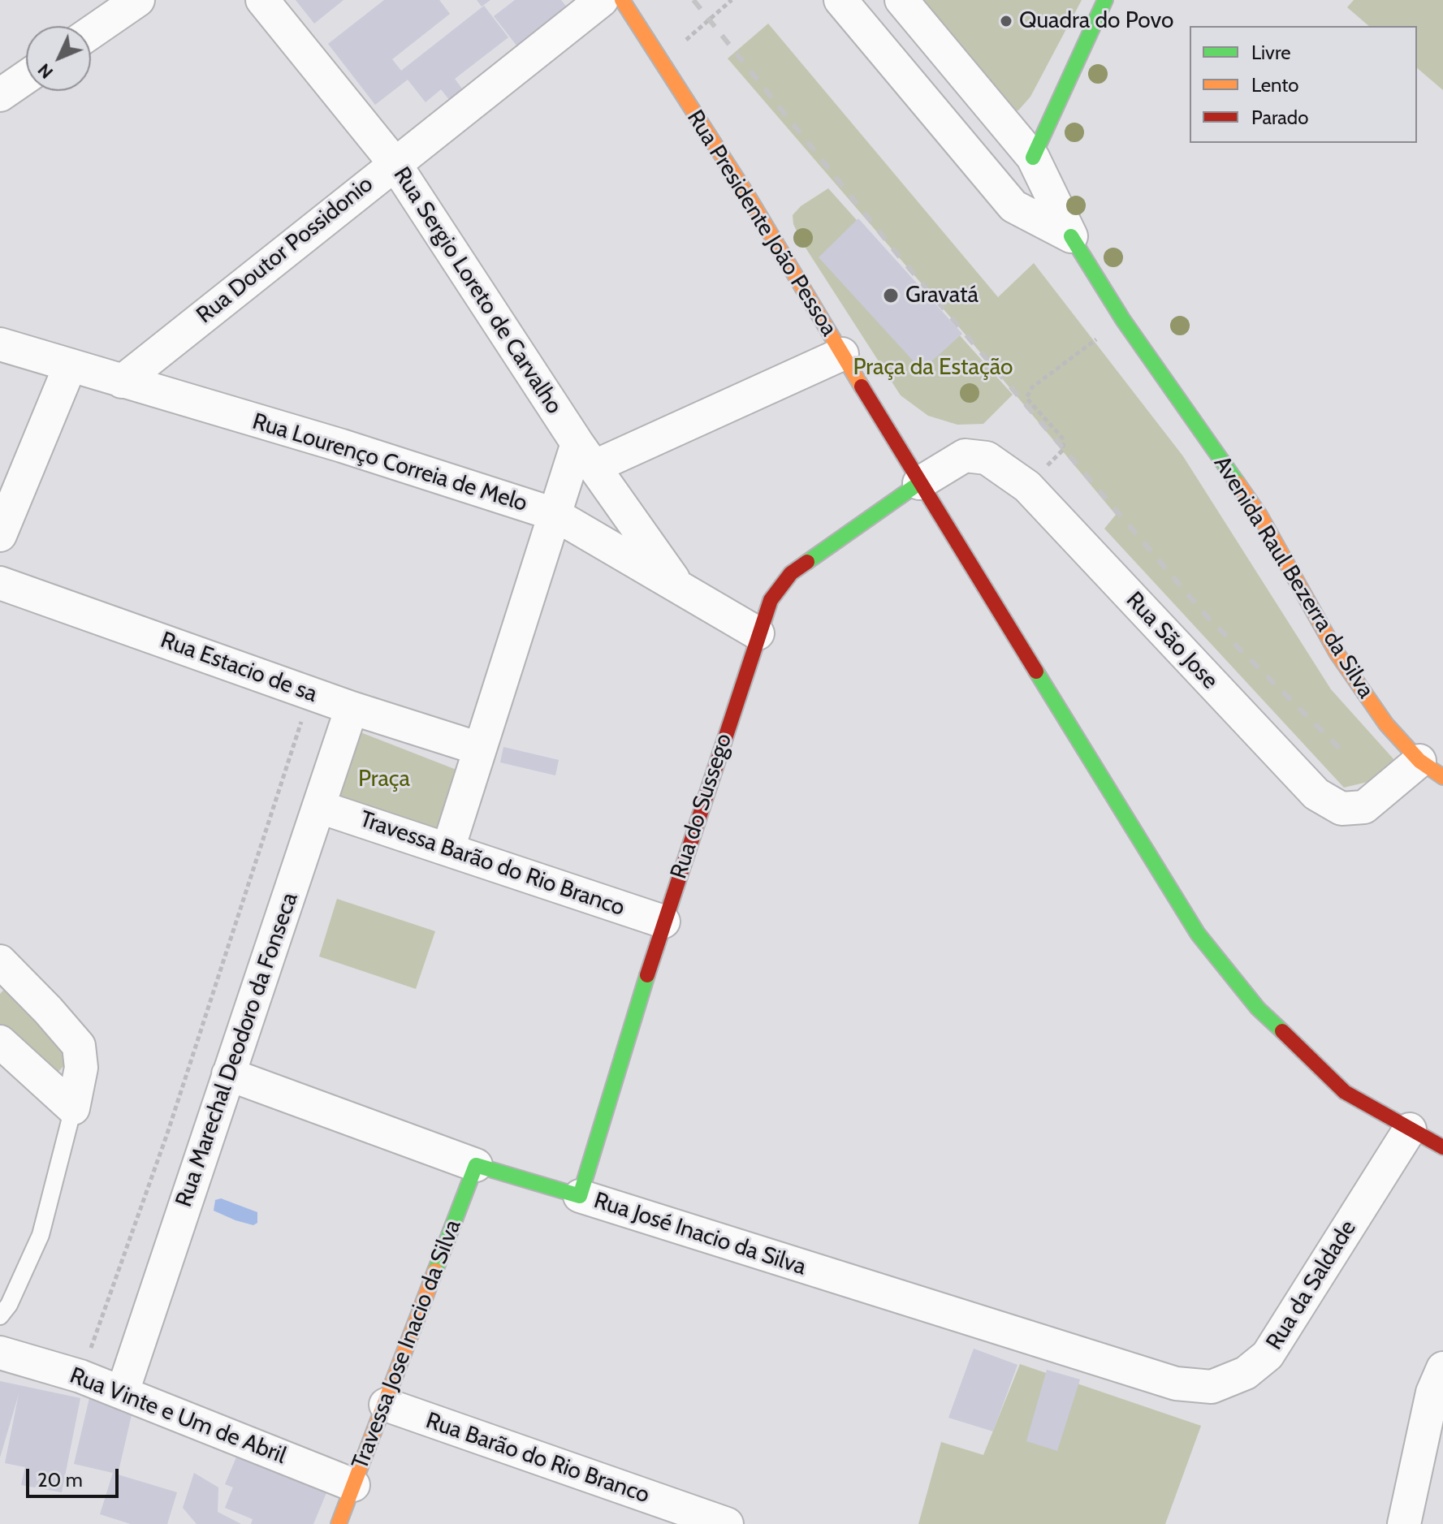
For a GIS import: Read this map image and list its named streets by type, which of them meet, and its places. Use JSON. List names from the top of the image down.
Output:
{
  "streets": {
    "street": [
      "Rua Presidente João Pessoa",
      "Rua Doutor Possidonio",
      "Rua Sergio Loreto de Carvalho",
      "Rua Lourenço Correia de Melo",
      "Avenida Raul Bezerra da Silva",
      "Rua São Jose",
      "Rua Estacio de sa",
      "Rua do Sussego",
      "Travessa Barão do Rio Branco",
      "Rua Marechal Deodoro da Fonseca",
      "Rua José Inacio da Silva",
      "Rua da Saldade",
      "Travessa Jose Inacio da Silva",
      "Rua Vinte e Um de Abril",
      "Rua Barão do Rio Branco"
    ]
  },
  "crossings": [
    ["Rua Presidente João Pessoa", "Rua São Jose"],
    ["Rua Presidente João Pessoa", "Rua do Sussego"],
    ["Rua Presidente João Pessoa", "Rua da Saldade"],
    ["Rua Doutor Possidonio", "Rua Sergio Loreto de Carvalho"],
    ["Rua Doutor Possidonio", "Rua Lourenço Correia de Melo"],
    ["Rua Sergio Loreto de Carvalho", "Rua Lourenço Correia de Melo"],
    ["Rua Lourenço Correia de Melo", "Rua do Sussego"],
    ["Avenida Raul Bezerra da Silva", "Rua São Jose"],
    ["Rua São Jose", "Rua do Sussego"],
    ["Rua Estacio de sa", "Rua Marechal Deodoro da Fonseca"],
    ["Rua do Sussego", "Travessa Barão do Rio Branco"],
    ["Rua do Sussego", "Rua José Inacio da Silva"],
    ["Travessa Barão do Rio Branco", "Rua Marechal Deodoro da Fonseca"],
    ["Rua Marechal Deodoro da Fonseca", "Rua José Inacio da Silva"],
    ["Rua Marechal Deodoro da Fonseca", "Rua Vinte e Um de Abril"],
    ["Rua José Inacio da Silva", "Rua da Saldade"],
    ["Rua José Inacio da Silva", "Travessa Jose Inacio da Silva"],
    ["Travessa Jose Inacio da Silva", "Rua Vinte e Um de Abril"],
    ["Travessa Jose Inacio da Silva", "Rua Barão do Rio Branco"]
  ],
  "parks": ["Praça da Estação", "Praça"],
  "places": ["Quadra do Povo", "Gravatá"],
  "legend": ["Livre", "Lento", "Parado"],
  "scale_bar": "20 m",
  "north": "bottom left"
}
